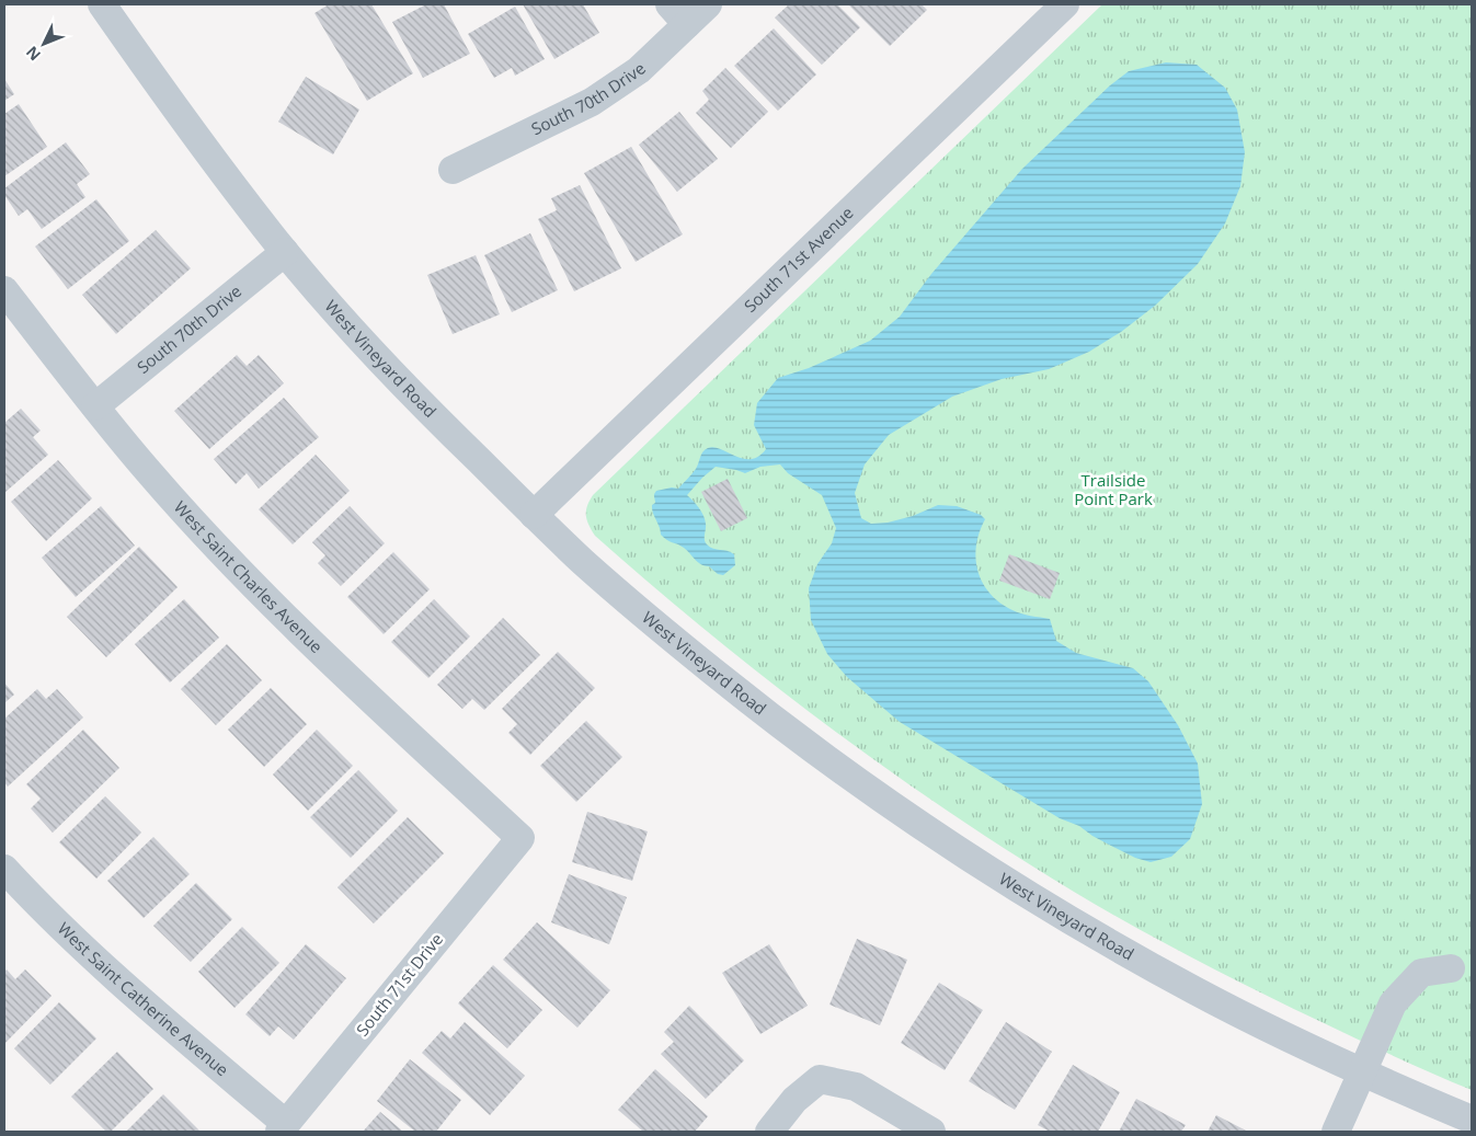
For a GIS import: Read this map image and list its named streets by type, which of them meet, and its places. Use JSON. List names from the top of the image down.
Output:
{
  "streets": {
    "street": [
      "South 70th Drive",
      "South 71st Avenue",
      "West Vineyard Road",
      "West Saint Charles Avenue",
      "South 71st Drive",
      "West Saint Catherine Avenue"
    ]
  },
  "crossings": [
    ["South 70th Drive", "West Vineyard Road"],
    ["South 70th Drive", "West Saint Charles Avenue"],
    ["South 71st Avenue", "West Vineyard Road"],
    ["West Saint Charles Avenue", "South 71st Drive"],
    ["South 71st Drive", "West Saint Catherine Avenue"]
  ],
  "parks": ["Trailside Point Park"],
  "north": "bottom left"
}
